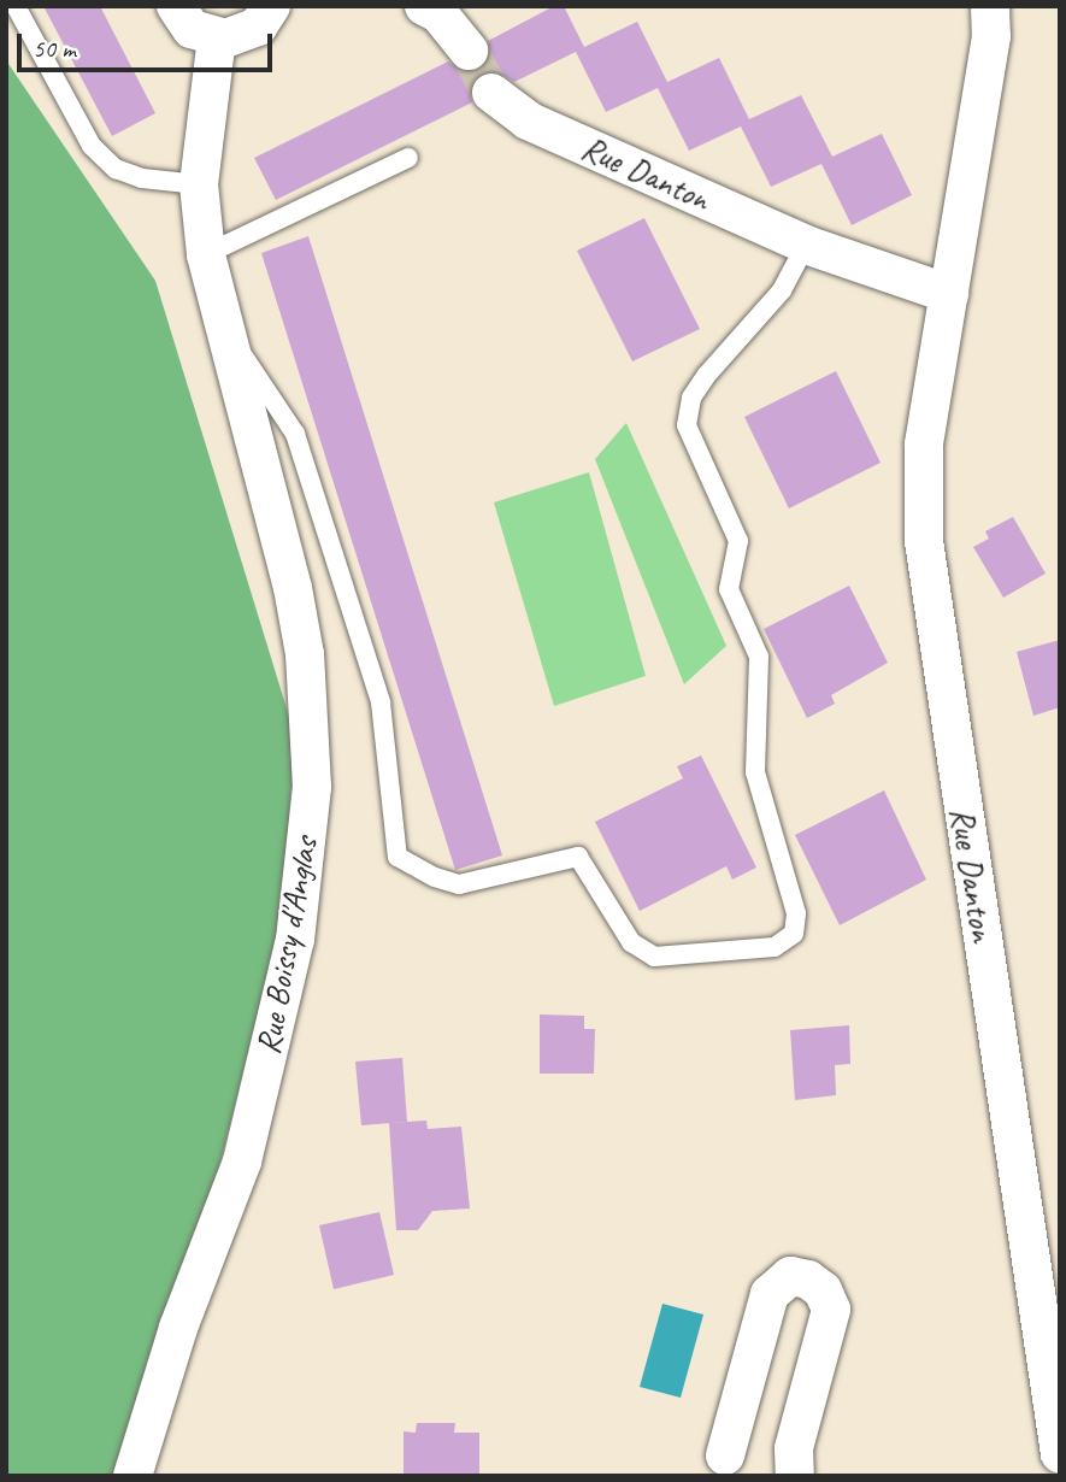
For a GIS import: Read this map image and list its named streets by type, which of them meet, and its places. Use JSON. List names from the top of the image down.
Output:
{
  "streets": {
    "street": ["Rue Danton", "Rue Boissy d'Anglas"]
  },
  "scale_bar": "50 m"
}
